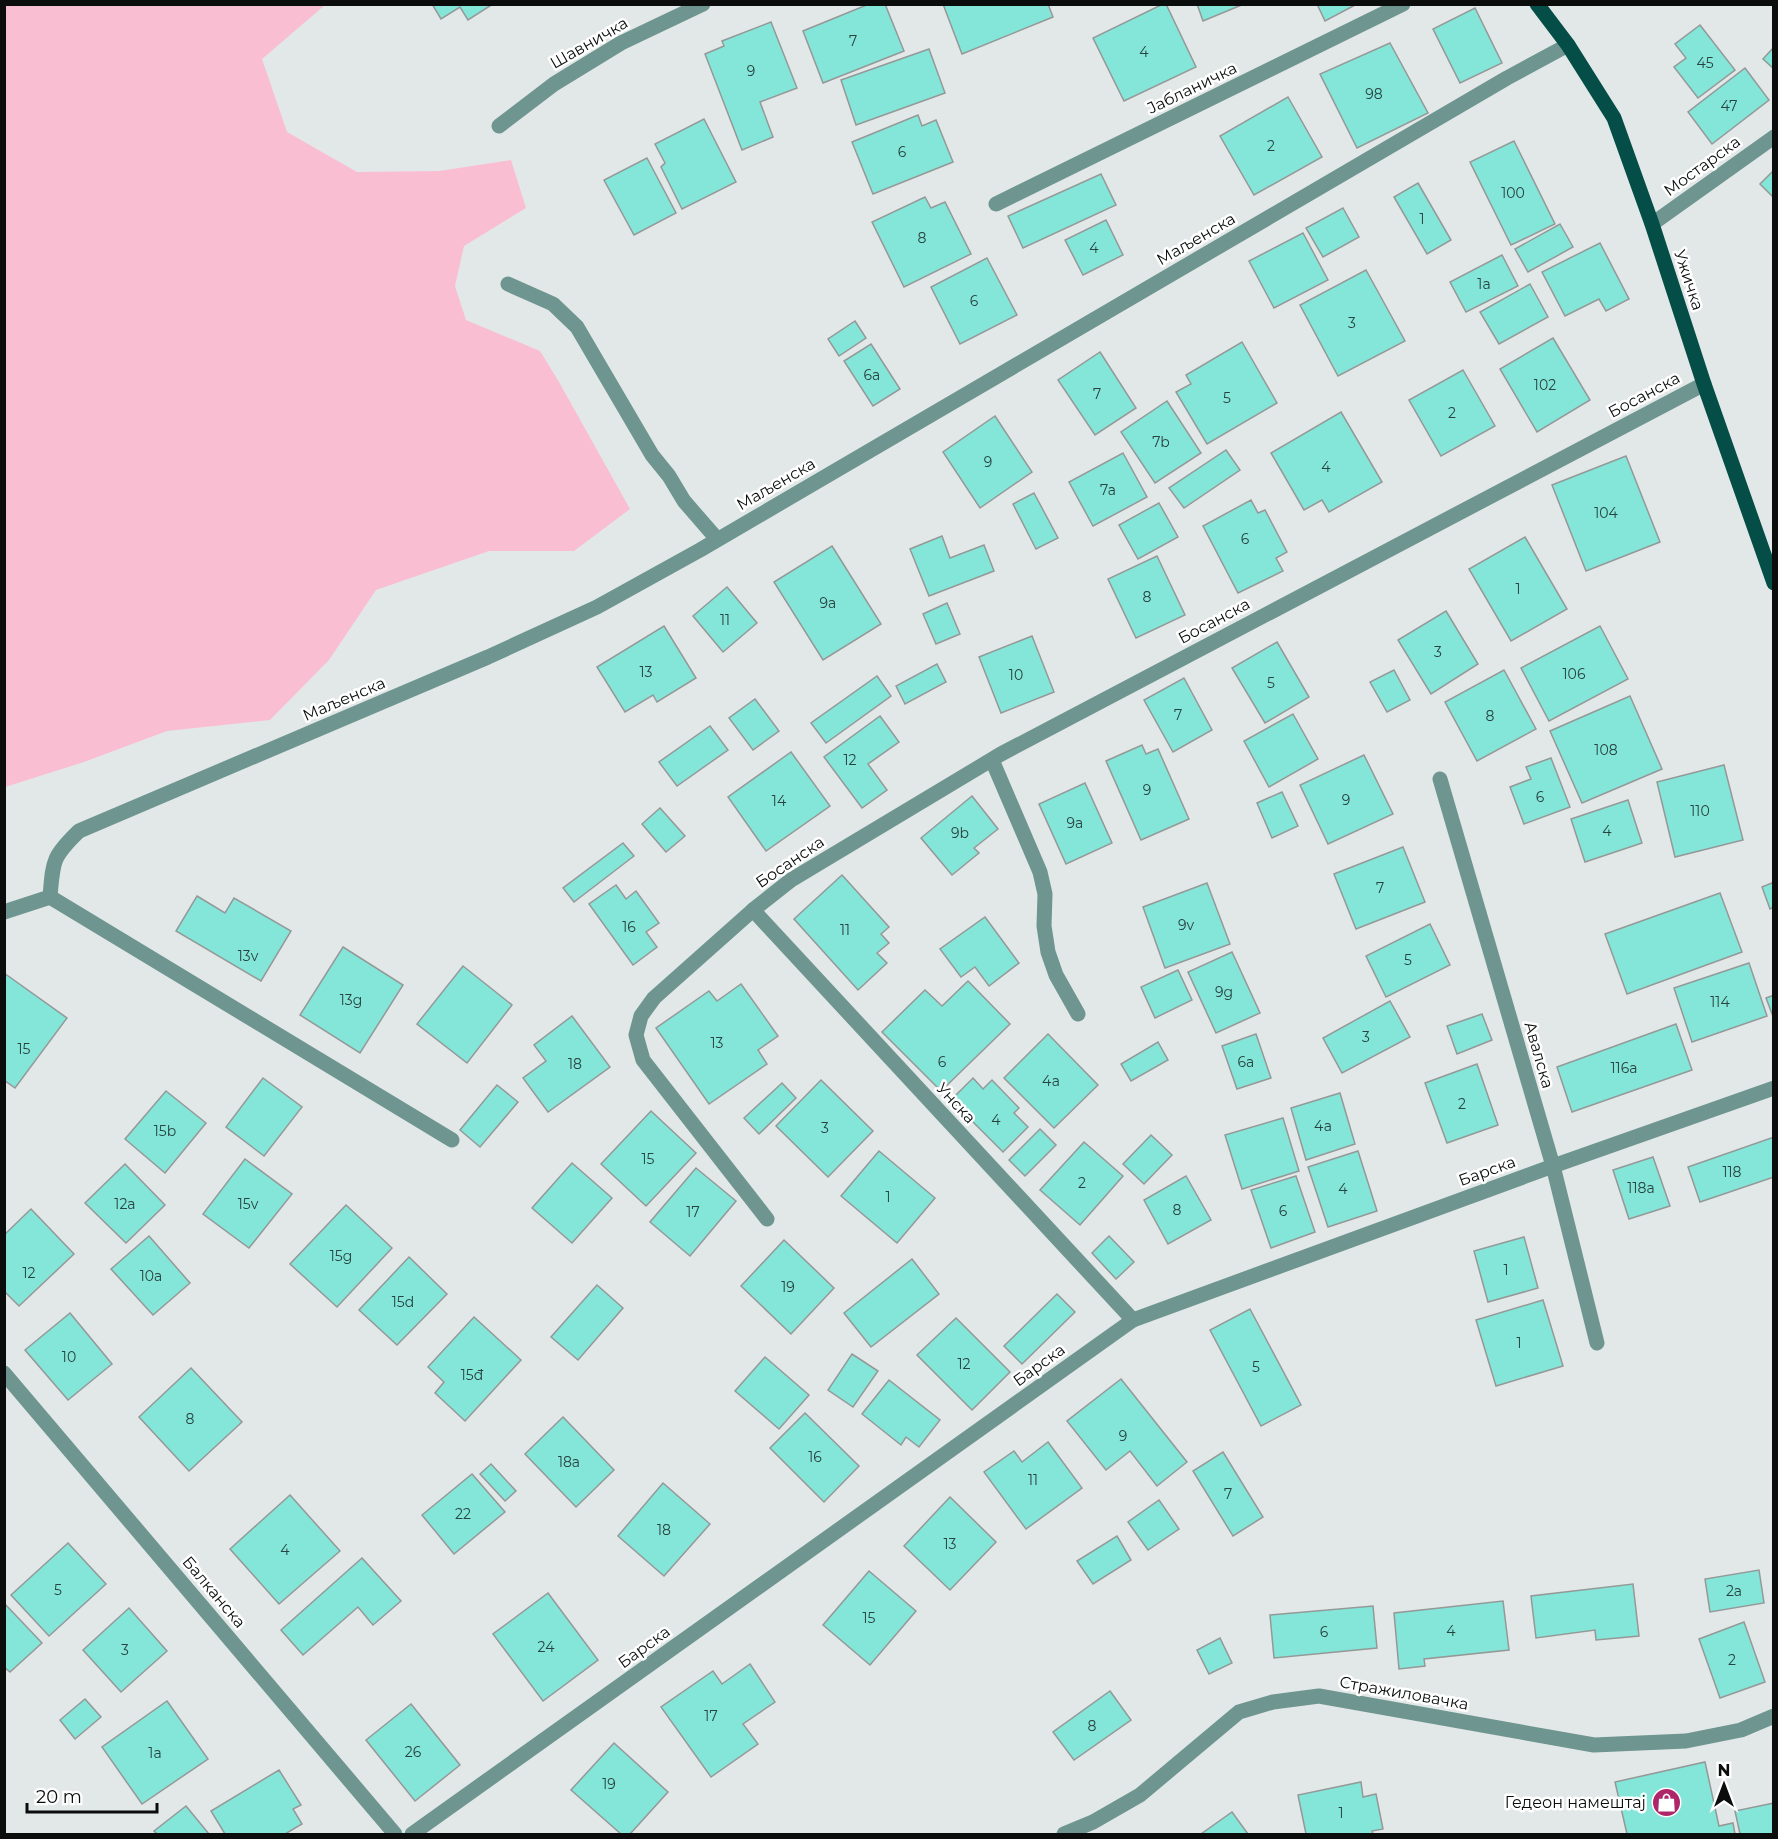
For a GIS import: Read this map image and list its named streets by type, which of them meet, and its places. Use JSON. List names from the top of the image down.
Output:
{
  "streets": {
    "main road": ["Ужичка"],
    "street": [
      "Шавничка",
      "Јабланичка",
      "Мостарска",
      "Маљенска",
      "Босанска",
      "Авалска",
      "Унска",
      "Барска",
      "Балканска",
      "Стражиловачка"
    ]
  },
  "crossings": [
    ["Мостарска", "Ужичка"],
    ["Маљенска", "Ужичка"],
    ["Ужичка", "Босанска"],
    ["Босанска", "Унска"],
    ["Авалска", "Барска"],
    ["Унска", "Барска"]
  ],
  "places": {
    "shop": ["Гедеон намештај"]
  },
  "house_numbers": [
    "7",
    "4",
    "45",
    "9",
    "98",
    "47",
    "2",
    "6",
    "100",
    "1",
    "8",
    "4",
    "1a",
    "6",
    "3",
    "6a",
    "102",
    "7",
    "5",
    "2",
    "7b",
    "9",
    "4",
    "7a",
    "104",
    "6",
    "1",
    "8",
    "9a",
    "11",
    "3",
    "13",
    "106",
    "10",
    "5",
    "7",
    "8",
    "108",
    "12",
    "9",
    "6",
    "9",
    "14",
    "110",
    "9a",
    "4",
    "9b",
    "7",
    "9v",
    "16",
    "11",
    "13v",
    "5",
    "9g",
    "13g",
    "114",
    "3",
    "13",
    "15",
    "6",
    "6a",
    "18",
    "116a",
    "4a",
    "2",
    "4",
    "4a",
    "3",
    "15b",
    "15",
    "118",
    "2",
    "118a",
    "4",
    "1",
    "12a",
    "15v",
    "8",
    "6",
    "17",
    "15g",
    "1",
    "12",
    "10a",
    "19",
    "15d",
    "1",
    "10",
    "12",
    "5",
    "15đ",
    "8",
    "9",
    "16",
    "18a",
    "11",
    "7",
    "22",
    "18",
    "13",
    "4",
    "5",
    "2a",
    "15",
    "4",
    "6",
    "24",
    "3",
    "2",
    "17",
    "8",
    "26",
    "1a",
    "19",
    "1"
  ],
  "scale_bar": "20 m",
  "north": "top"
}
